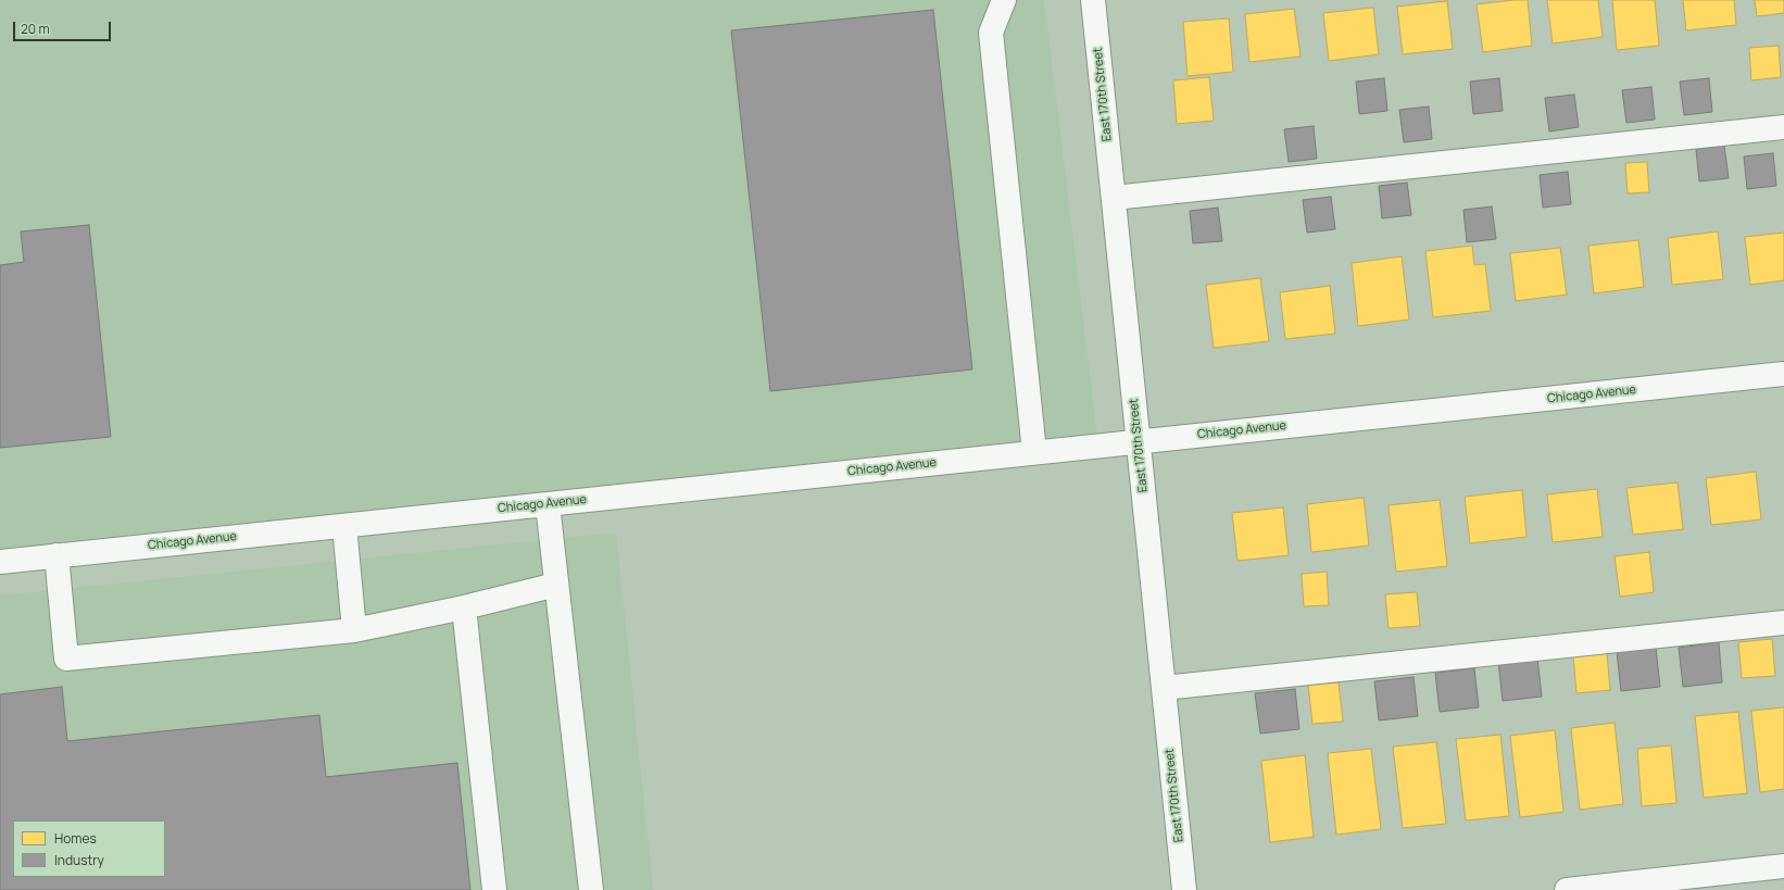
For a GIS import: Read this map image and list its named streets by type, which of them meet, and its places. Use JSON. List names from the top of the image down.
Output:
{
  "streets": {
    "street": ["East 170th Street", "Chicago Avenue"]
  },
  "crossings": [
    ["East 170th Street", "Chicago Avenue"]
  ],
  "legend": ["Homes", "Industry"],
  "scale_bar": "20 m"
}
